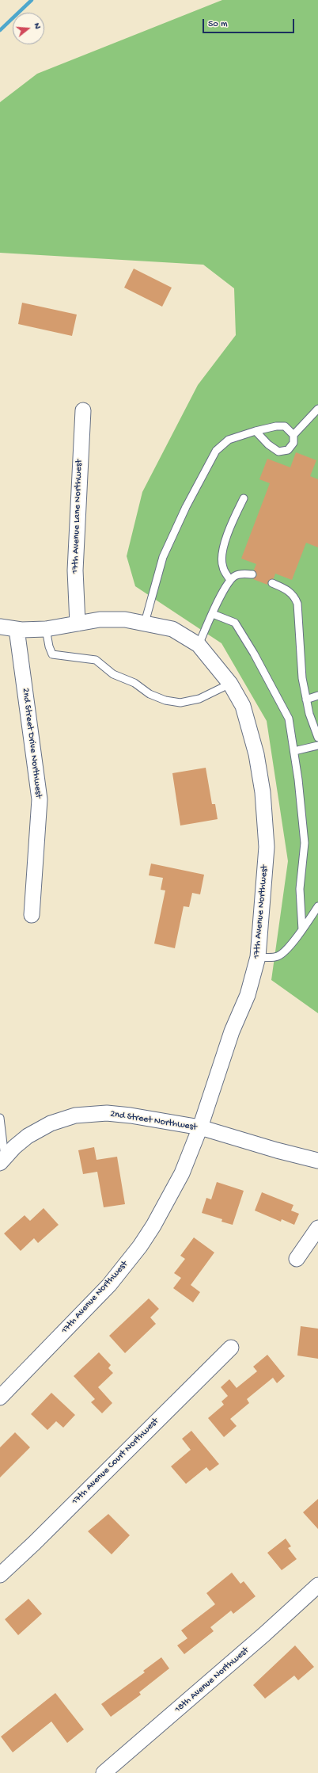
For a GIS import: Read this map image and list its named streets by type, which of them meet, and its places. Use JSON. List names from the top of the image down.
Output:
{
  "streets": {
    "street": [
      "17th Avenue Lane Northwest",
      "2nd Street Drive Northwest",
      "17th Avenue Northwest",
      "2nd Street Northwest",
      "17th Avenue Court Northwest",
      "18th Avenue Northwest"
    ]
  },
  "crossings": [
    ["17th Avenue Lane Northwest", "17th Avenue Northwest"],
    ["2nd Street Drive Northwest", "17th Avenue Northwest"],
    ["17th Avenue Northwest", "2nd Street Northwest"]
  ],
  "scale_bar": "50 m",
  "north": "right"
}
